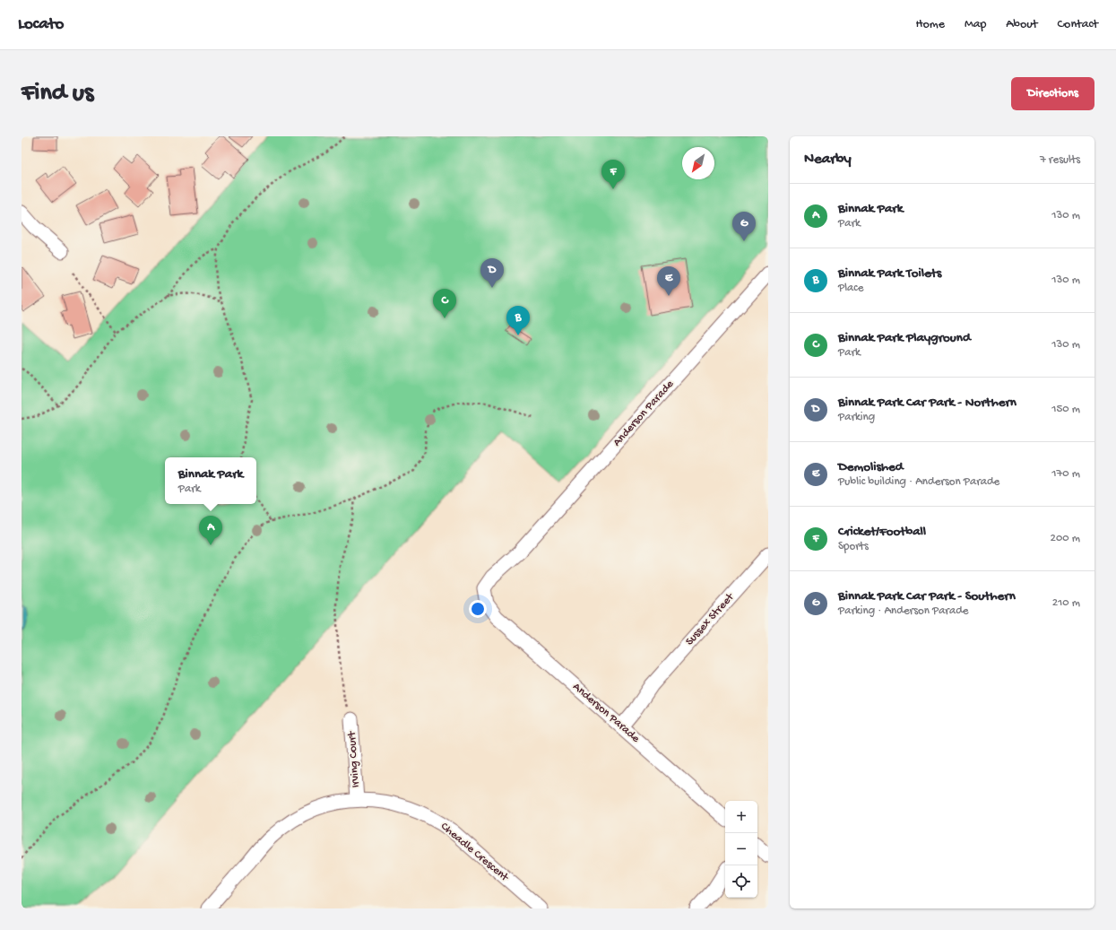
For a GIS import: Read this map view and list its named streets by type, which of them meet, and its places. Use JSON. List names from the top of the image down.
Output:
{
  "streets": {
    "street": [
      "Anderson Parade",
      "Sussex Street",
      "Irving Court",
      "Cheadle Crescent"
    ]
  },
  "crossings": [
    ["Anderson Parade", "Sussex Street"],
    ["Irving Court", "Cheadle Crescent"]
  ],
  "north": "bottom left",
  "page": {
    "header": "Locato",
    "nav": [
      "Home",
      "Map",
      "About",
      "Contact"
    ],
    "buttons": "Directions",
    "title": "Find us",
    "heading": ["Nearby", "7 results"],
    "pins": [
      "F",
      "G",
      "D",
      "E",
      "C",
      "B",
      "A"
    ],
    "list": [
      {
        "mark": "A",
        "name": "Binnak Park",
        "note": "Park",
        "value": "130 m"
      },
      {
        "mark": "B",
        "name": "Binnak Park Toilets",
        "note": "Place",
        "value": "130 m"
      },
      {
        "mark": "C",
        "name": "Binnak Park Playground",
        "note": "Park",
        "value": "130 m"
      },
      {
        "mark": "D",
        "name": "Binnak Park Car Park - Northern",
        "note": "Parking",
        "value": "150 m"
      },
      {
        "mark": "E",
        "name": "Demolished",
        "note": "Public building · Anderson Parade",
        "value": "170 m"
      },
      {
        "mark": "F",
        "name": "Cricket/Football",
        "note": "Sports",
        "value": "200 m"
      },
      {
        "mark": "G",
        "name": "Binnak Park Car Park - Southern",
        "note": "Parking · Anderson Parade",
        "value": "210 m"
      }
    ],
    "popup": ["Binnak Park", "Park"],
    "map_buttons": ["+", "−"]
  }
}
